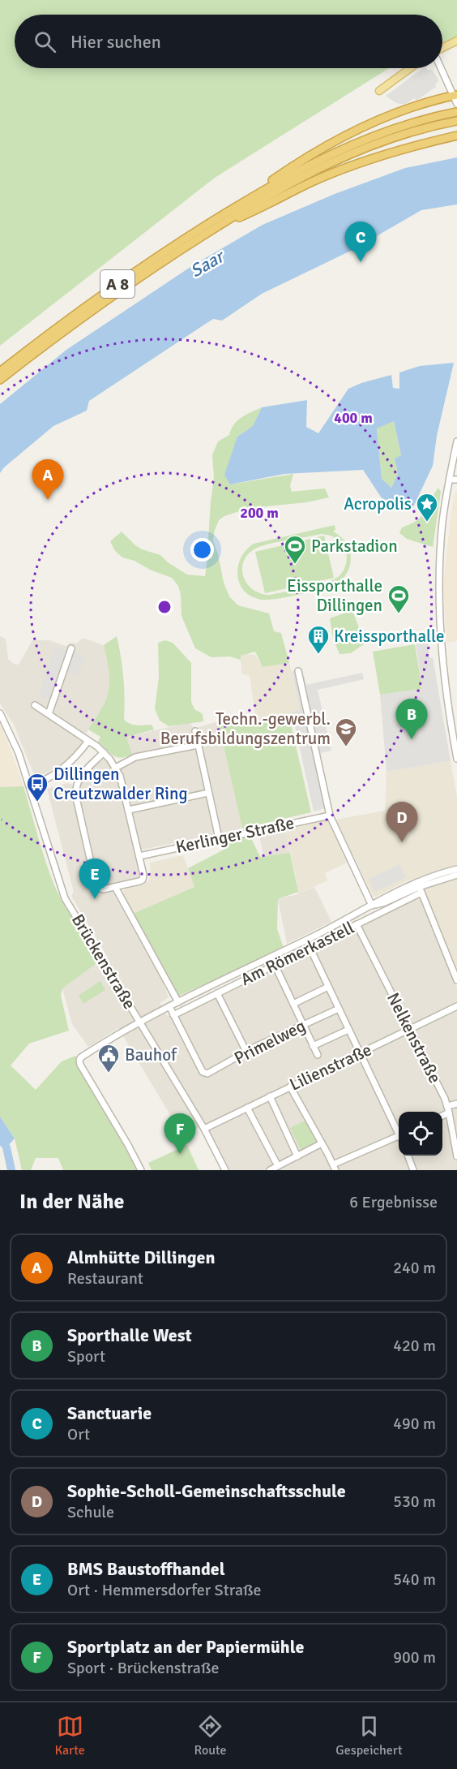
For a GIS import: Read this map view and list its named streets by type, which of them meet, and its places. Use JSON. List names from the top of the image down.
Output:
{
  "streets": {
    "highway": ["A 8"],
    "street": [
      "Kerlinger Straße",
      "Am Römerkastell",
      "Brückenstraße",
      "Nelkenstraße",
      "Primelweg",
      "Lilienstraße"
    ]
  },
  "crossings": [
    ["Am Römerkastell", "Nelkenstraße"],
    ["Am Römerkastell", "Primelweg"],
    ["Brückenstraße", "Lilienstraße"],
    ["Nelkenstraße", "Lilienstraße"]
  ],
  "water": ["Saar"],
  "places": {
    "place": ["Acropolis"],
    "sports": ["Parkstadion", "Eissporthalle Dillingen"],
    "building": ["Kreissporthalle"],
    "school or university": ["Techn.-gewerbl. Berufsbildungszentrum"],
    "bus stop": ["Dillingen Creutzwalder Ring"],
    "public building": ["Bauhof"]
  },
  "page": {
    "search": "Hier suchen",
    "pins": [
      "C",
      "A",
      "B",
      "D",
      "E",
      "F"
    ],
    "heading": ["In der Nähe", "6 Ergebnisse"],
    "list": [
      {
        "mark": "A",
        "name": "Almhütte Dillingen",
        "note": "Restaurant",
        "value": "240 m"
      },
      {
        "mark": "B",
        "name": "Sporthalle West",
        "note": "Sport",
        "value": "420 m"
      },
      {
        "mark": "C",
        "name": "Sanctuarie",
        "note": "Ort",
        "value": "490 m"
      },
      {
        "mark": "D",
        "name": "Sophie-Scholl-Gemeinschaftsschule",
        "note": "Schule",
        "value": "530 m"
      },
      {
        "mark": "E",
        "name": "BMS Baustoffhandel",
        "note": "Ort · Hemmersdorfer Straße",
        "value": "540 m"
      },
      {
        "mark": "F",
        "name": "Sportplatz an der Papiermühle",
        "note": "Sport · Brückenstraße",
        "value": "900 m"
      }
    ],
    "nav": ["Karte", "Route", "Gespeichert"]
  },
  "rings": ["400 m", "200 m"]
}
